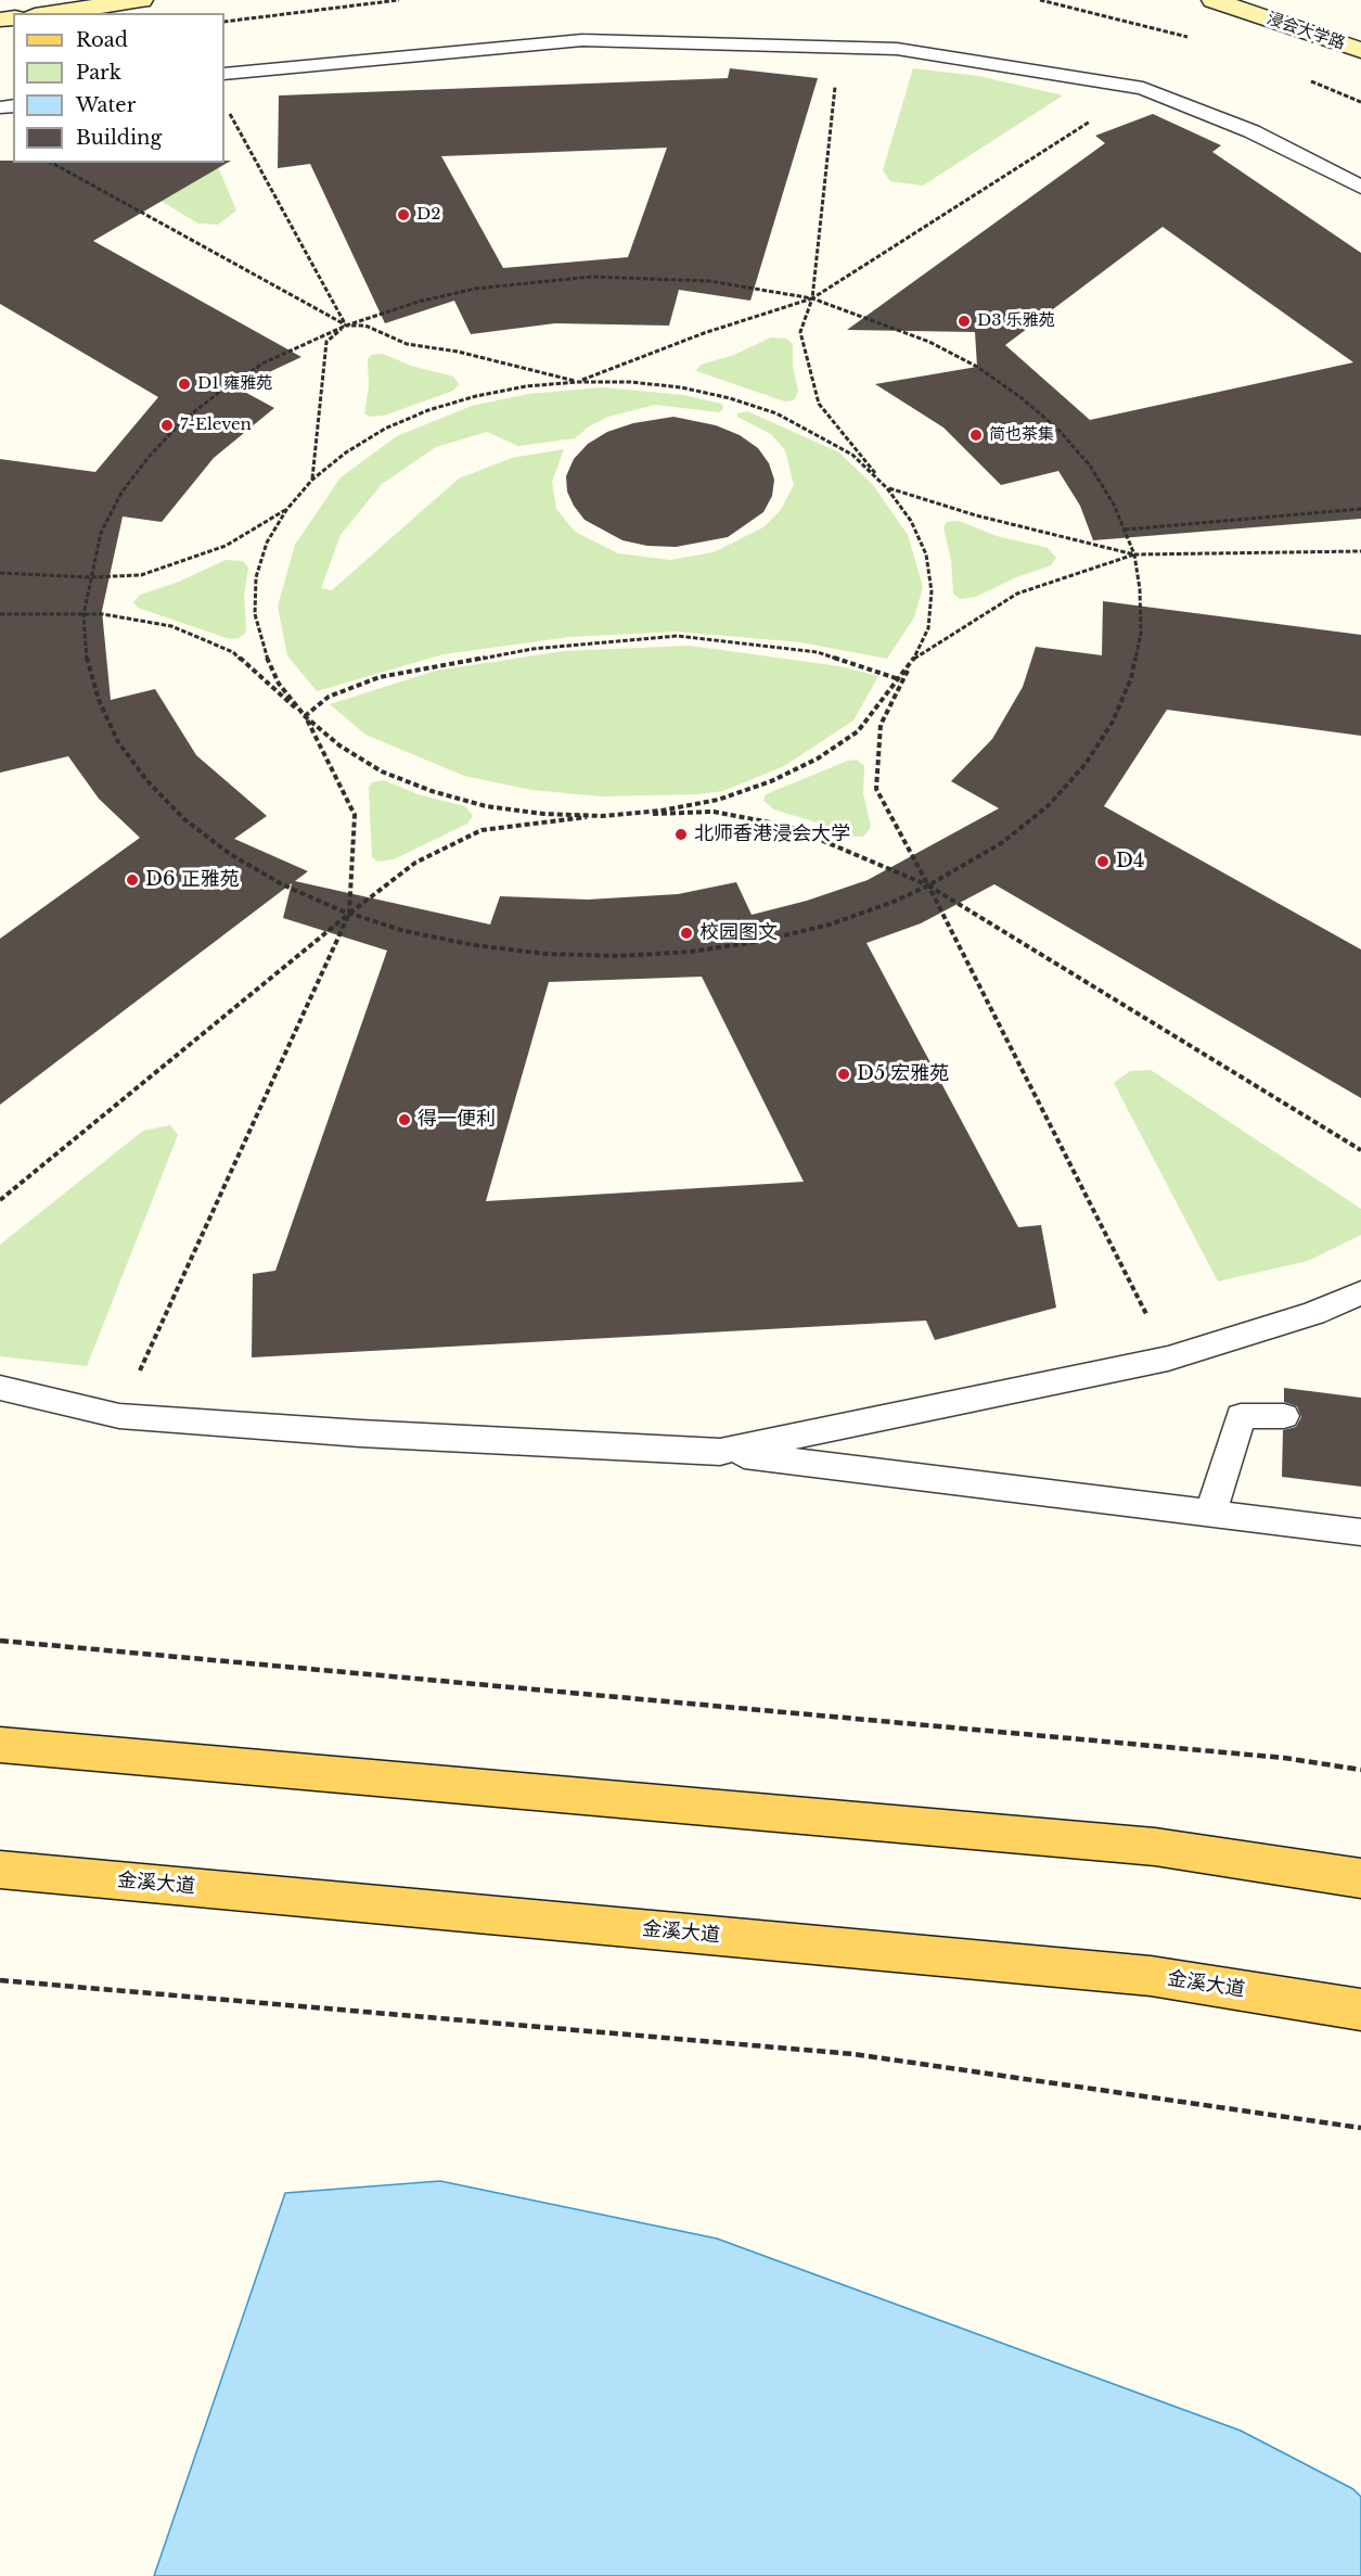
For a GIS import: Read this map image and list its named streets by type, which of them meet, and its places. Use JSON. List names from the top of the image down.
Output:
{
  "streets": {
    "main road": ["金溪大道"],
    "street": ["浸会大学路"]
  },
  "places": [
    "D2",
    "D3 乐雅苑",
    "D1 雍雅苑",
    "7-Eleven",
    "简也茶集",
    "北师香港浸会大学",
    "D4",
    "D6 正雅苑",
    "校园图文",
    "D5 宏雅苑",
    "得一便利"
  ],
  "legend": [
    "Road",
    "Park",
    "Water",
    "Building"
  ]
}
